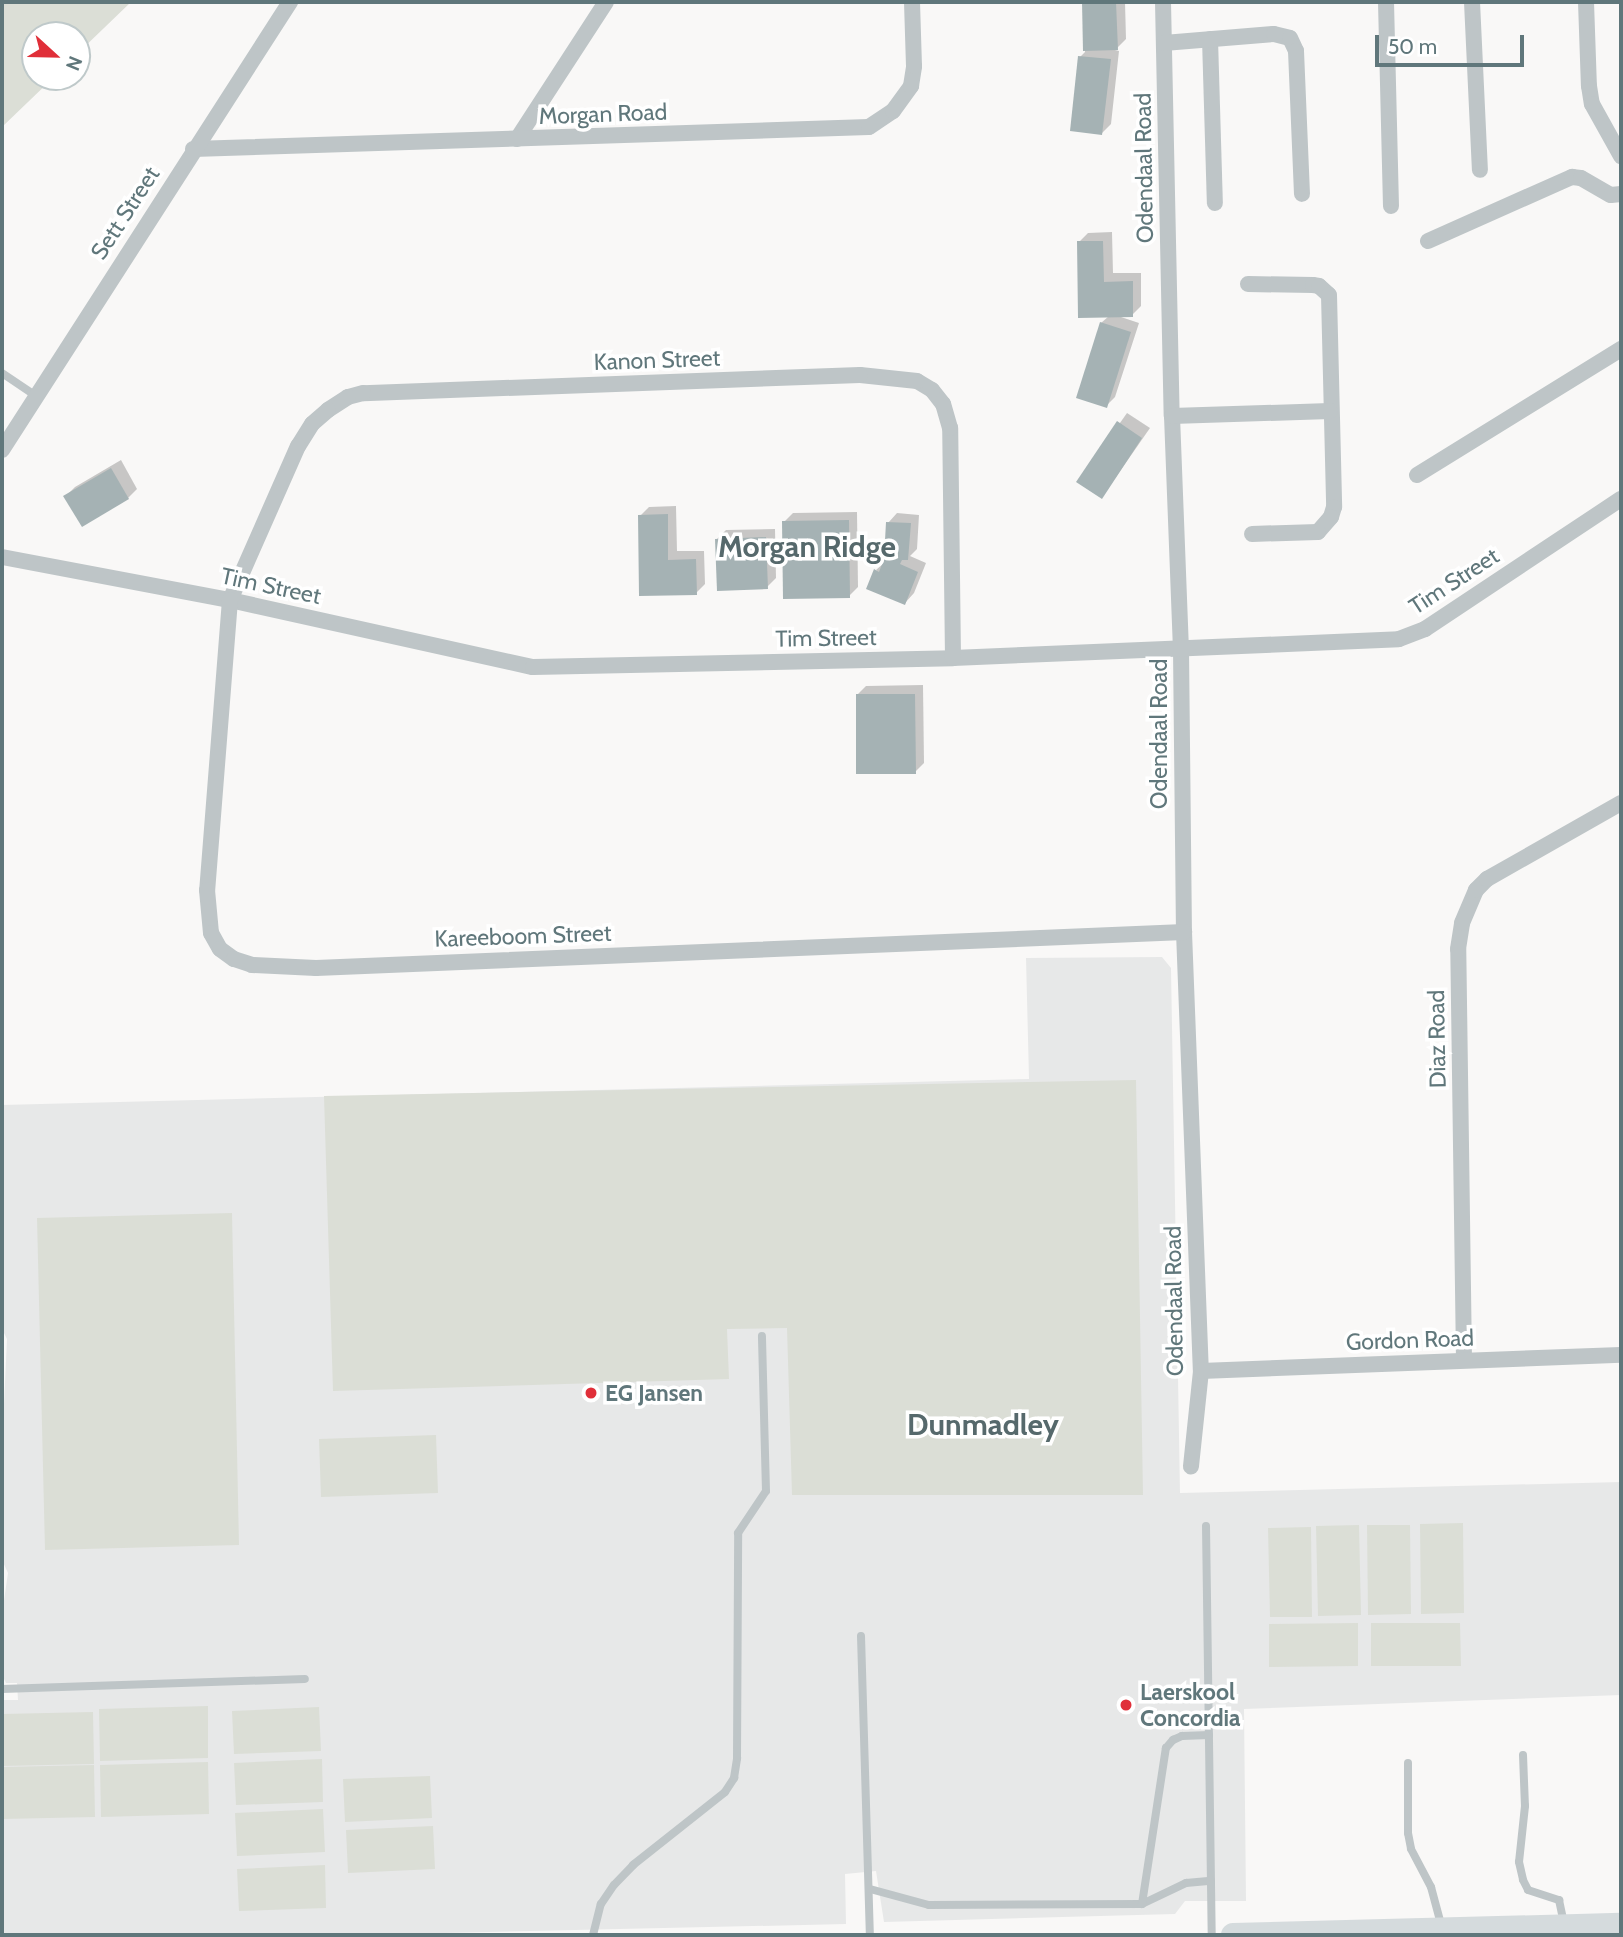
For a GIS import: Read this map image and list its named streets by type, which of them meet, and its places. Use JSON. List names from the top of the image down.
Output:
{
  "streets": {
    "street": [
      "Morgan Road",
      "Odendaal Road",
      "Sett Street",
      "Kanon Street",
      "Tim Street",
      "Kareeboom Street",
      "Diaz Road",
      "Gordon Road"
    ]
  },
  "crossings": [
    ["Morgan Road", "Sett Street"],
    ["Odendaal Road", "Tim Street"],
    ["Odendaal Road", "Kareeboom Street"],
    ["Odendaal Road", "Gordon Road"],
    ["Kanon Street", "Tim Street"],
    ["Kanon Street", "Kareeboom Street"],
    ["Tim Street", "Kareeboom Street"],
    ["Diaz Road", "Gordon Road"]
  ],
  "districts": ["Morgan Ridge", "Dunmadley"],
  "places": ["EG Jansen", "Laerskool Concordia"],
  "scale_bar": "50 m",
  "north": "right"
}
